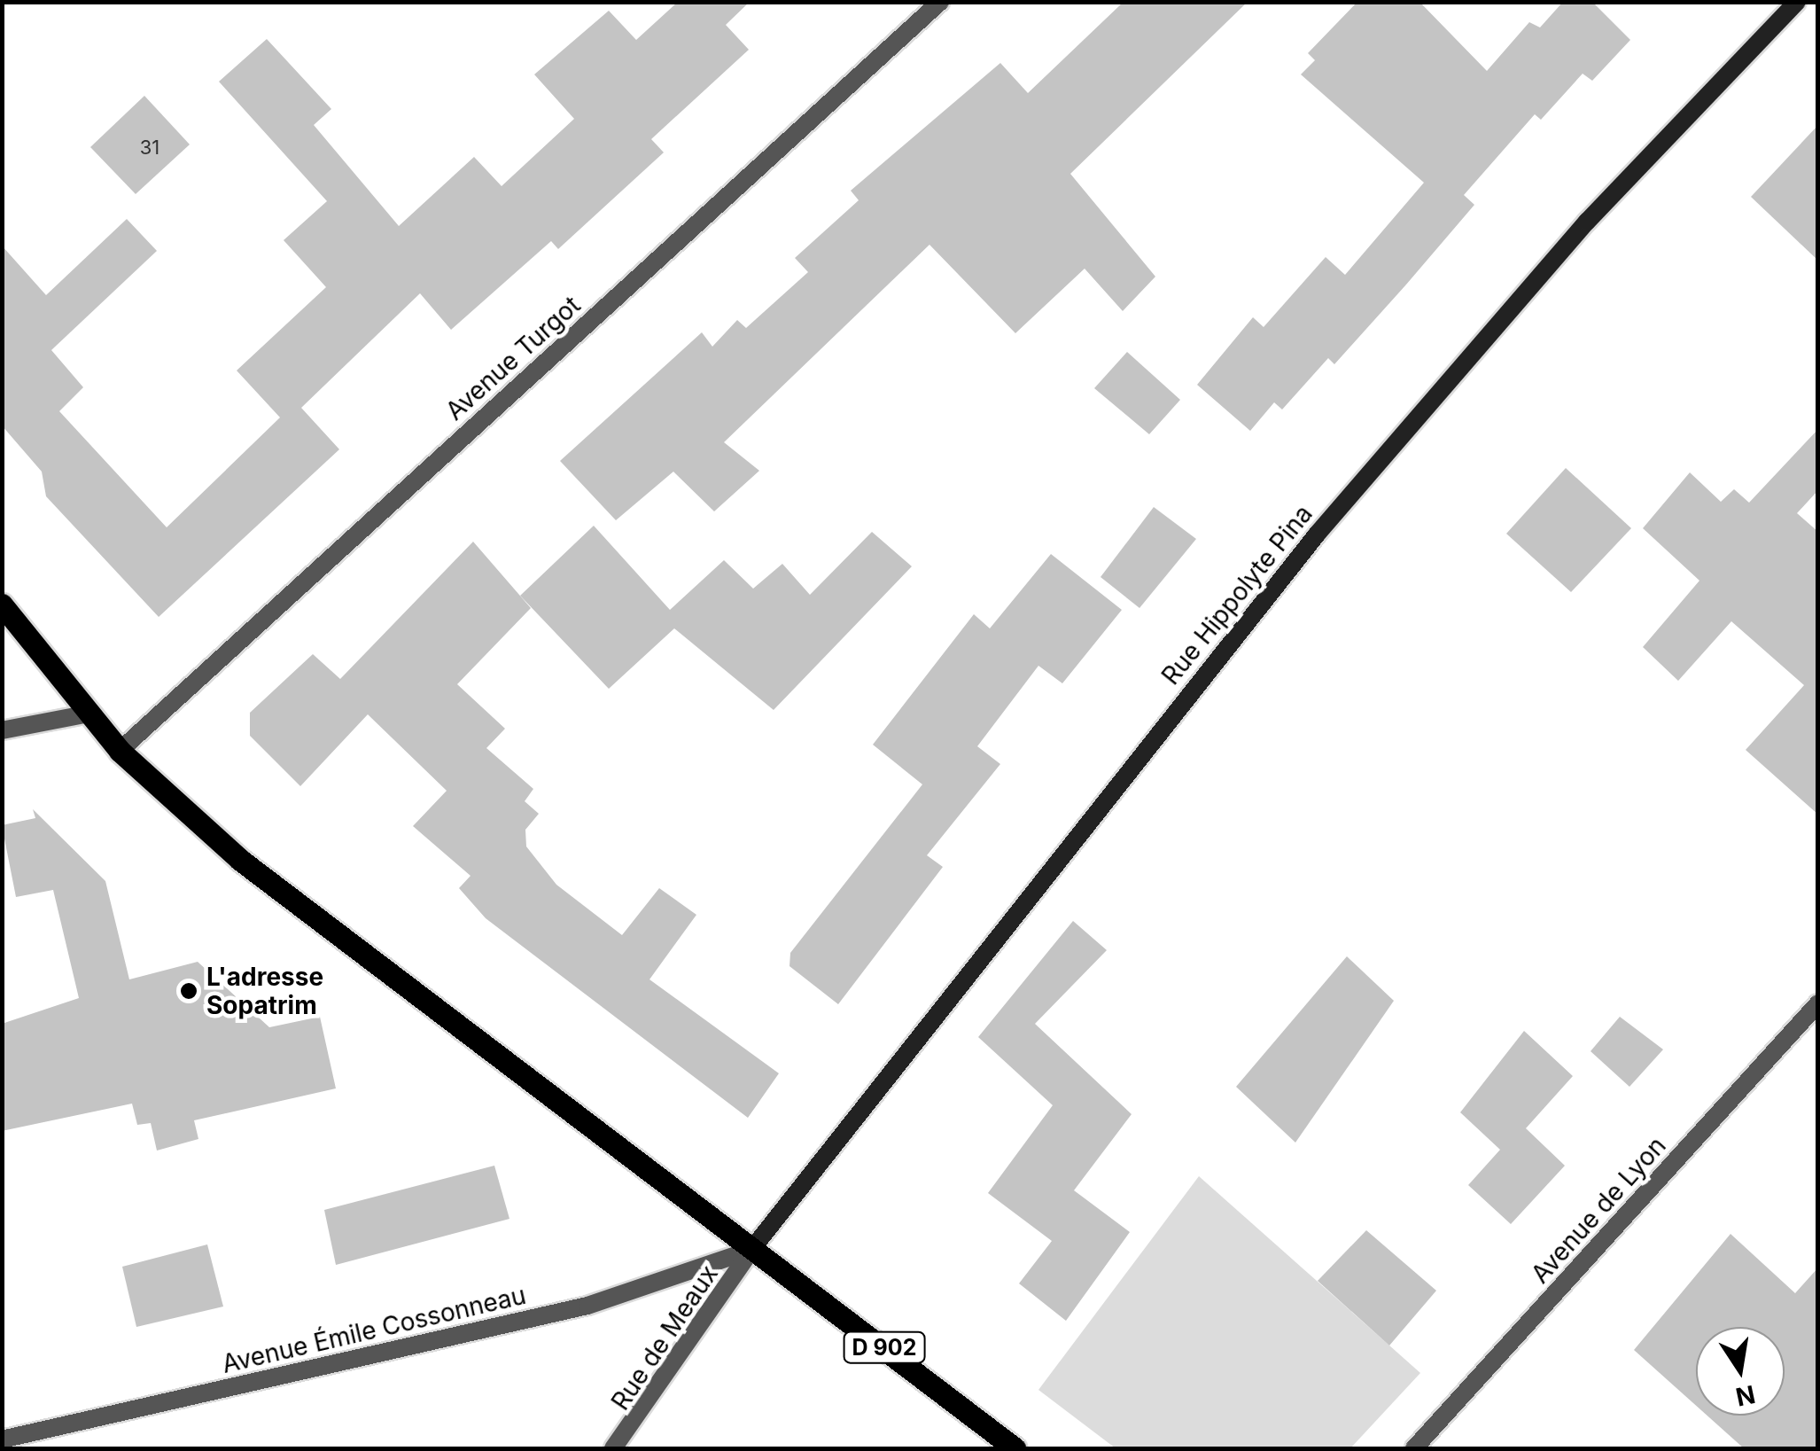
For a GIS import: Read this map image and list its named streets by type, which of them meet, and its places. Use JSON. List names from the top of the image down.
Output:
{
  "streets": {
    "main road": ["Rue Hippolyte Pina", "D 902"],
    "street": [
      "Avenue Turgot",
      "Avenue de Lyon",
      "Avenue Émile Cossonneau",
      "Rue de Meaux"
    ]
  },
  "crossings": [
    ["Avenue Turgot", "D 902"],
    ["Rue Hippolyte Pina", "Avenue Émile Cossonneau"],
    ["Rue Hippolyte Pina", "Rue de Meaux"],
    ["Rue Hippolyte Pina", "D 902"],
    ["Avenue Émile Cossonneau", "Rue de Meaux"],
    ["Avenue Émile Cossonneau", "D 902"],
    ["Rue de Meaux", "D 902"]
  ],
  "places": ["L'adresse Sopatrim"],
  "house_numbers": ["31"],
  "north": "bottom"
}
